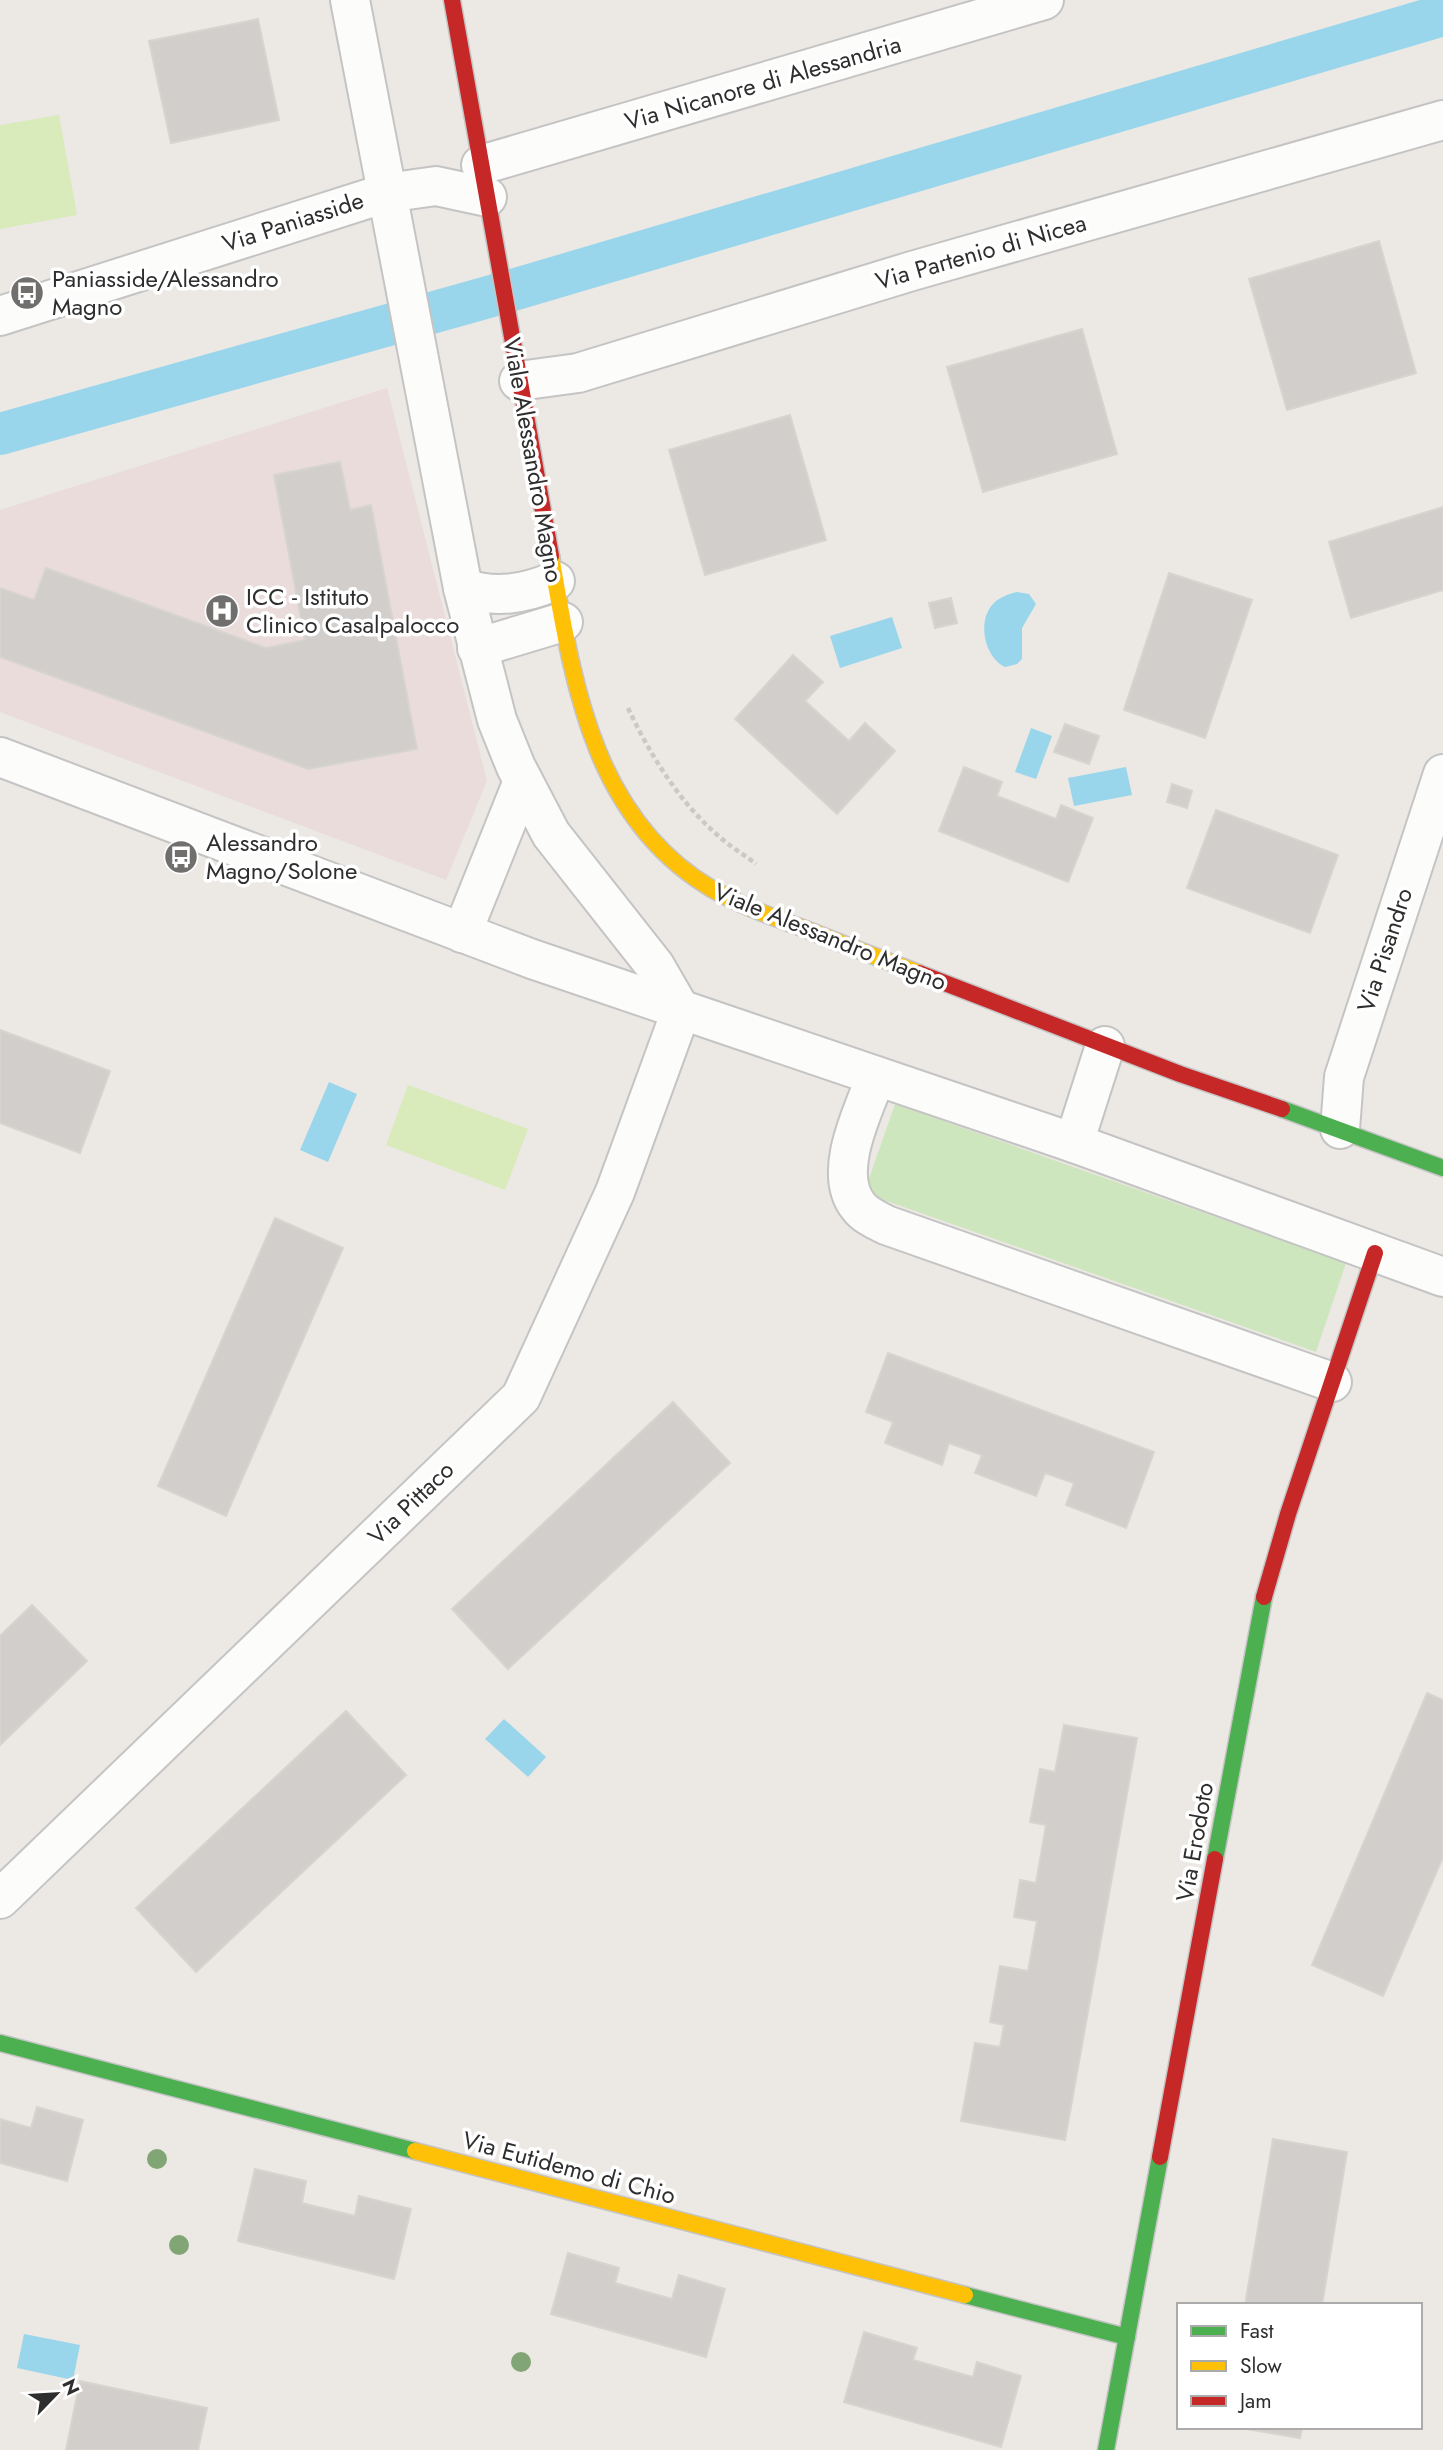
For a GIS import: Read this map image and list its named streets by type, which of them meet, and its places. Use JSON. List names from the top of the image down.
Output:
{
  "streets": {
    "street": [
      "Via Nicanore di Alessandria",
      "Via Paniasside",
      "Via Partenio di Nicea",
      "Viale Alessandro Magno",
      "Via Pisandro",
      "Via Pittaco",
      "Via Erodoto",
      "Via Eutidemo di Chio"
    ]
  },
  "crossings": [
    ["Via Nicanore di Alessandria", "Via Paniasside"],
    ["Via Nicanore di Alessandria", "Viale Alessandro Magno"],
    ["Via Paniasside", "Viale Alessandro Magno"],
    ["Via Partenio di Nicea", "Viale Alessandro Magno"],
    ["Viale Alessandro Magno", "Via Pisandro"],
    ["Via Erodoto", "Via Eutidemo di Chio"]
  ],
  "places": {
    "bus stop": ["Paniasside/Alessandro Magno", "Alessandro Magno/Solone"],
    "hospital": ["ICC - Istituto Clinico Casalpalocco"]
  },
  "legend": ["Fast", "Slow", "Jam"],
  "north": "top right"
}
